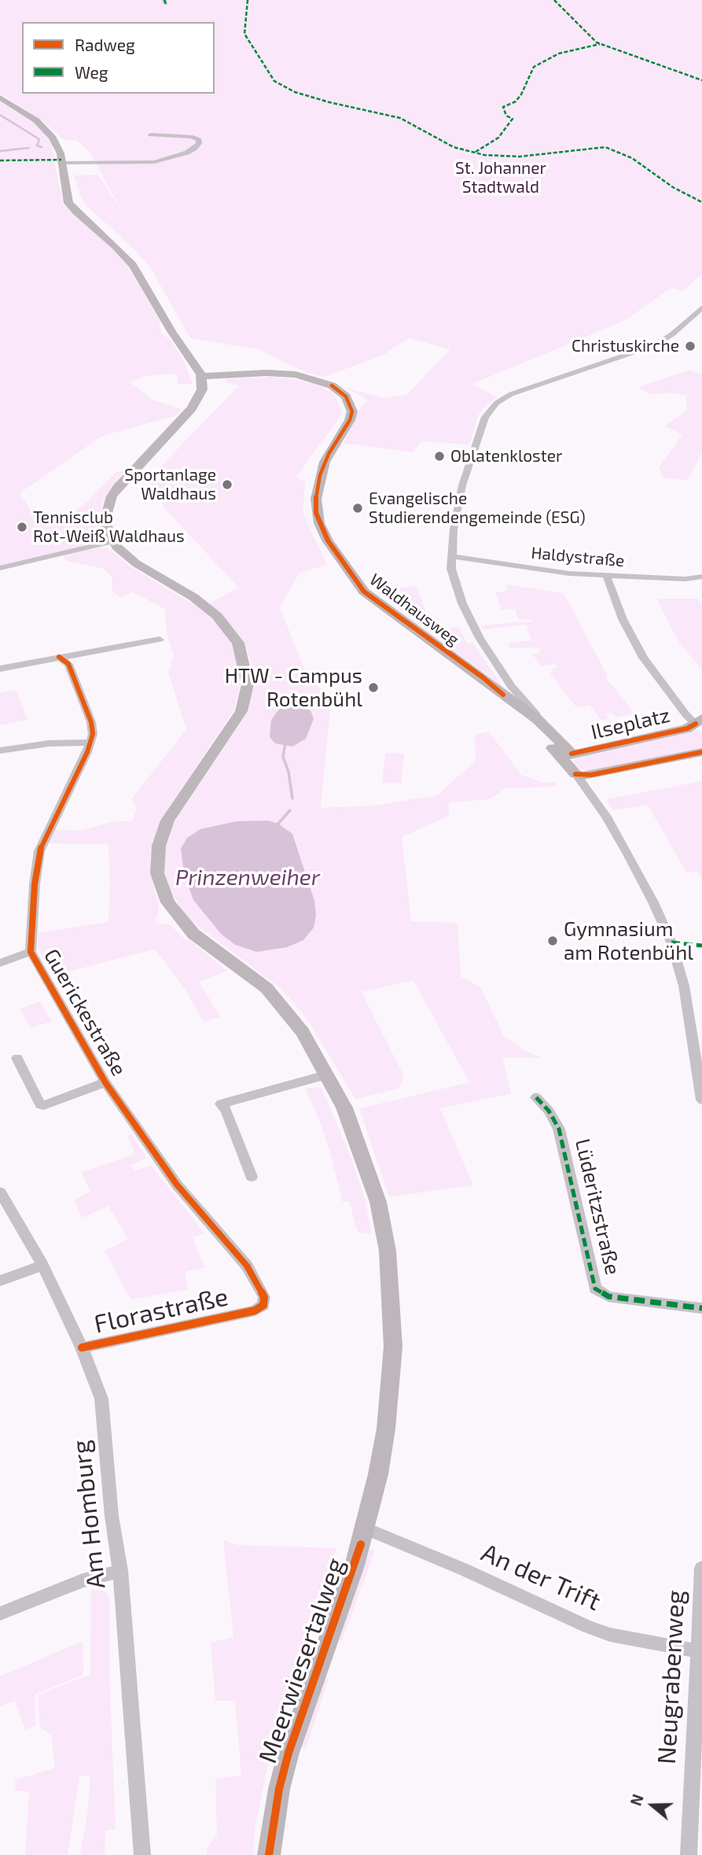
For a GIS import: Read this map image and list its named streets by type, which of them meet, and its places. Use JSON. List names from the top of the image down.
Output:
{
  "streets": {
    "main road": ["Waldhausweg", "Ilseplatz", "Meerwiesertalweg"],
    "street": [
      "Haldystraße",
      "Guerickestraße",
      "Lüderitzstraße",
      "Florastraße",
      "Am Homburg",
      "An der Trift",
      "Neugrabenweg"
    ]
  },
  "crossings": [
    ["Guerickestraße", "Florastraße"],
    ["Florastraße", "Am Homburg"],
    ["An der Trift", "Meerwiesertalweg"],
    ["An der Trift", "Neugrabenweg"]
  ],
  "water": ["Prinzenweiher"],
  "parks": ["St. Johanner Stadtwald"],
  "places": [
    "Christuskirche",
    "Oblatenkloster",
    "Sportanlage Waldhaus",
    "Evangelische Studierendengemeinde (ESG)",
    "Tennisclub Rot-Weiß Waldhaus",
    "HTW - Campus Rotenbühl",
    "Gymnasium am Rotenbühl"
  ],
  "legend": ["Radweg", "Weg"],
  "north": "left"
}
